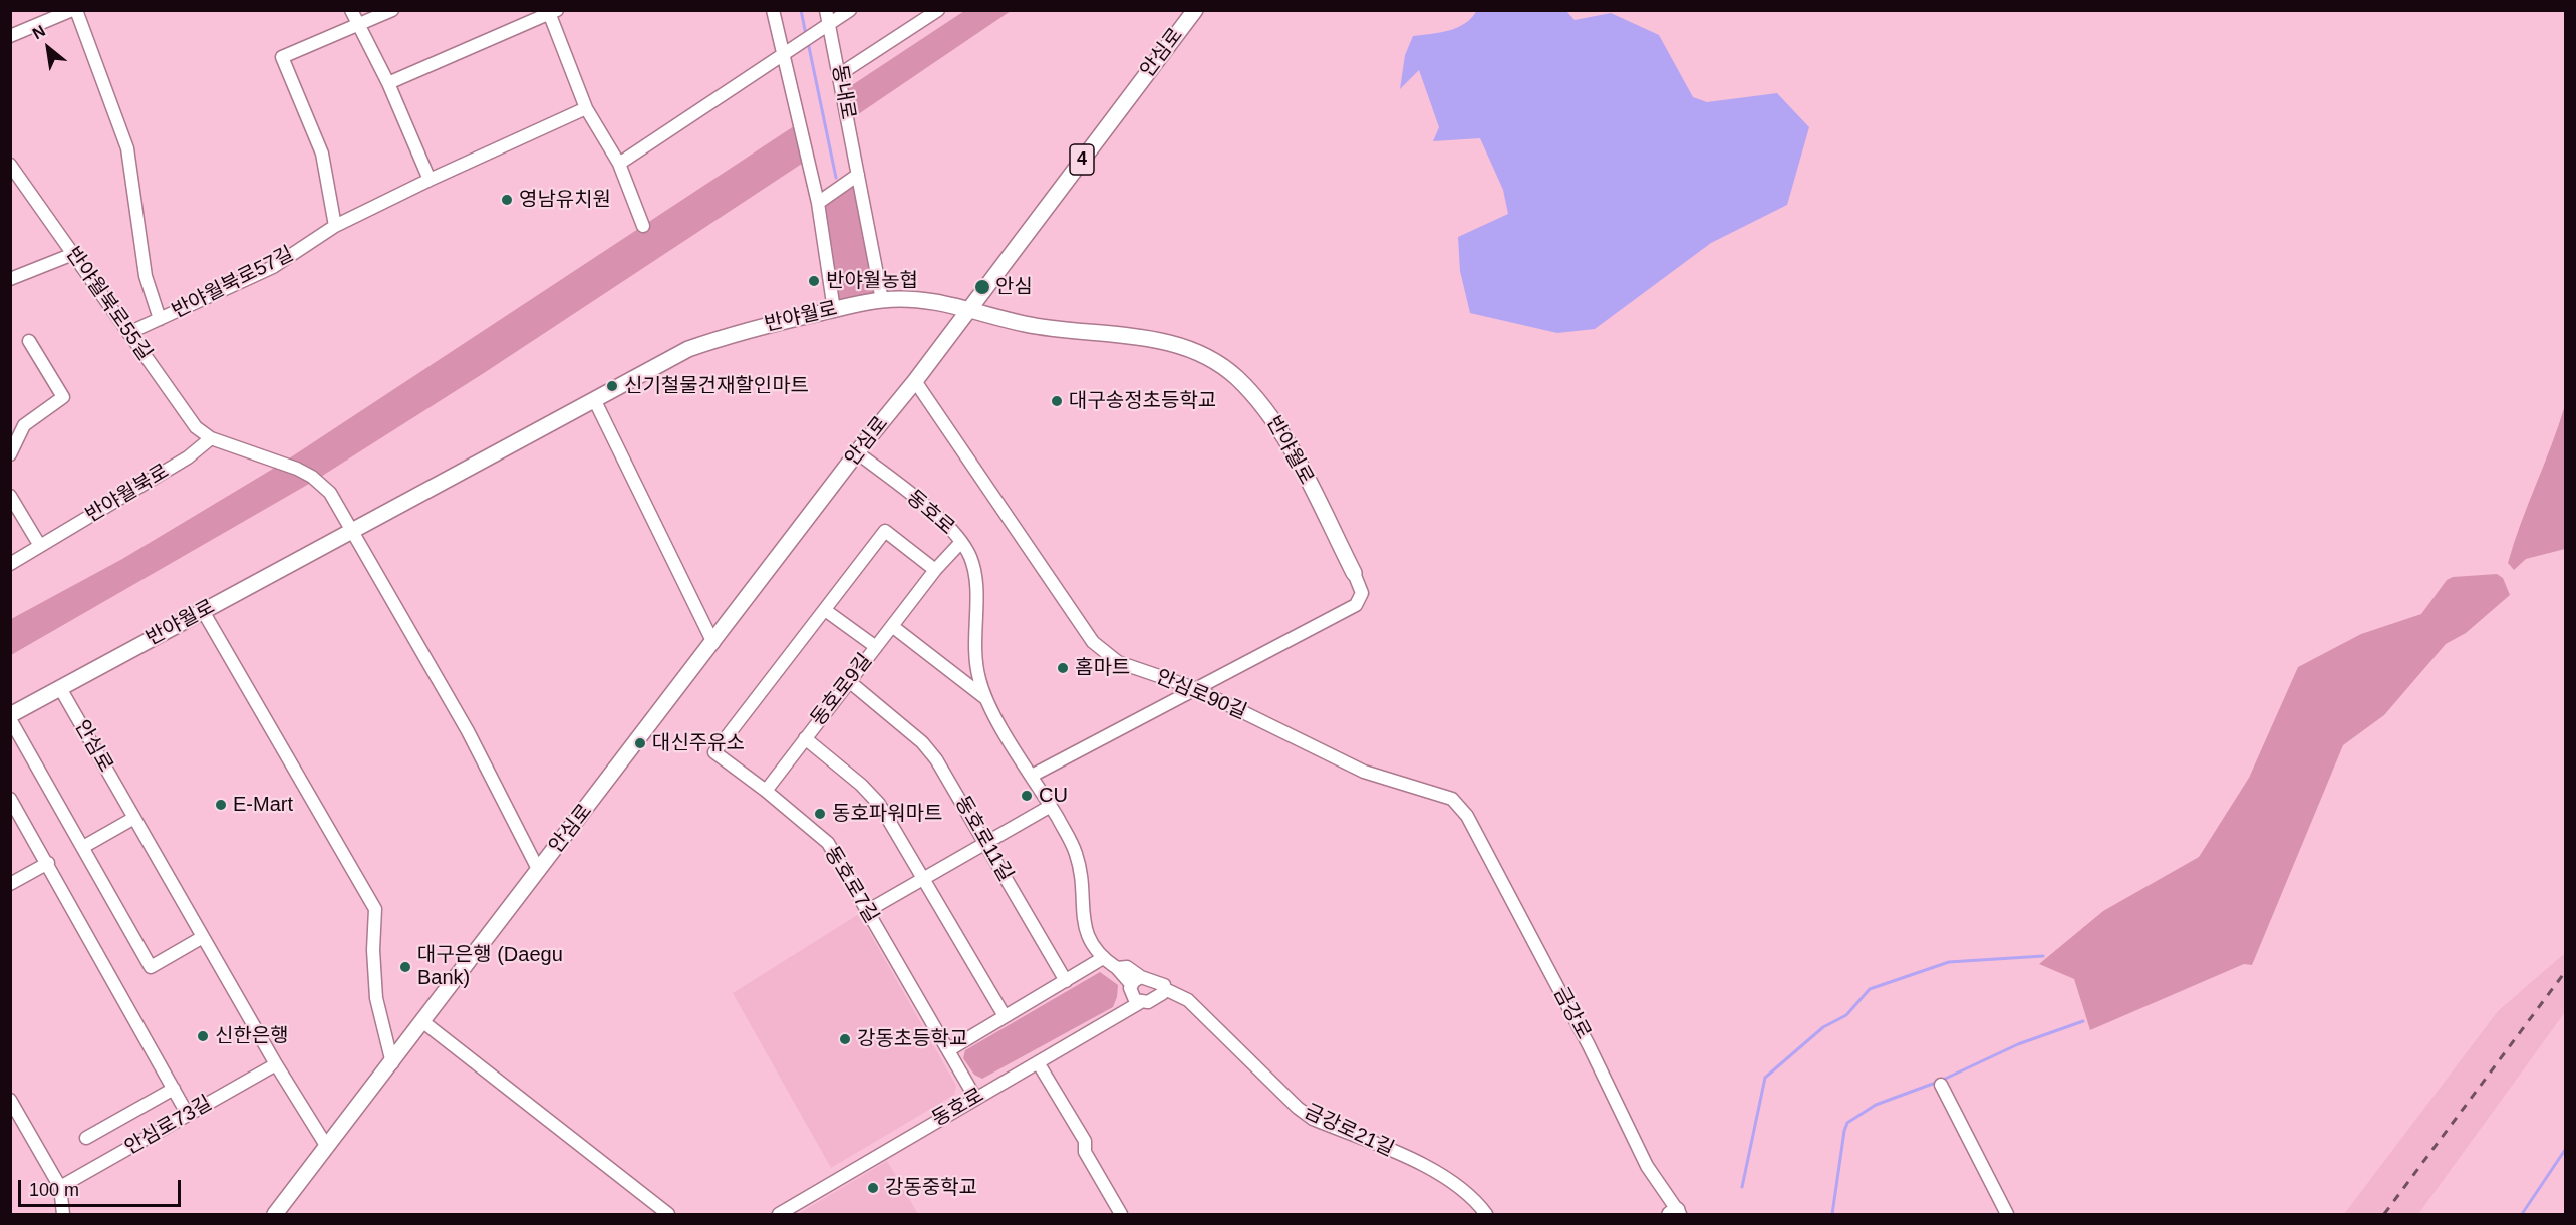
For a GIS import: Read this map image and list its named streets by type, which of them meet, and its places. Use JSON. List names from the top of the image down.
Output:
{
  "streets": {
    "main road": ["안심로", "4", "반야월로"],
    "street": [
      "동내로",
      "반야월북로57길",
      "반야월북로55길",
      "반야월북로",
      "동호로",
      "동호로9길",
      "안심로90길",
      "동호로11길",
      "동호로7길",
      "금강로",
      "안심로73길",
      "금강로21길"
    ]
  },
  "crossings": [
    ["안심로", "반야월로"],
    ["안심로", "동호로"],
    ["안심로", "안심로90길"],
    ["안심로", "안심로73길"],
    ["동내로", "반야월로"],
    ["반야월북로57길", "반야월북로55길"],
    ["반야월북로55길", "반야월북로"],
    ["동호로", "동호로9길"],
    ["동호로", "동호로7길"],
    ["동호로", "금강로21길"],
    ["동호로9길", "동호로11길"],
    ["동호로9길", "동호로7길"],
    ["안심로90길", "금강로"]
  ],
  "places": [
    "영남유치원",
    "반야월농협",
    "안심",
    "신기철물건재할인마트",
    "대구송정초등학교",
    "홈마트",
    "대신주유소",
    "CU",
    "E-Mart",
    "동호파워마트",
    "대구은행 (Daegu Bank)",
    "신한은행",
    "강동초등학교",
    "강동중학교"
  ],
  "scale_bar": "100 m",
  "north": "top left"
}
